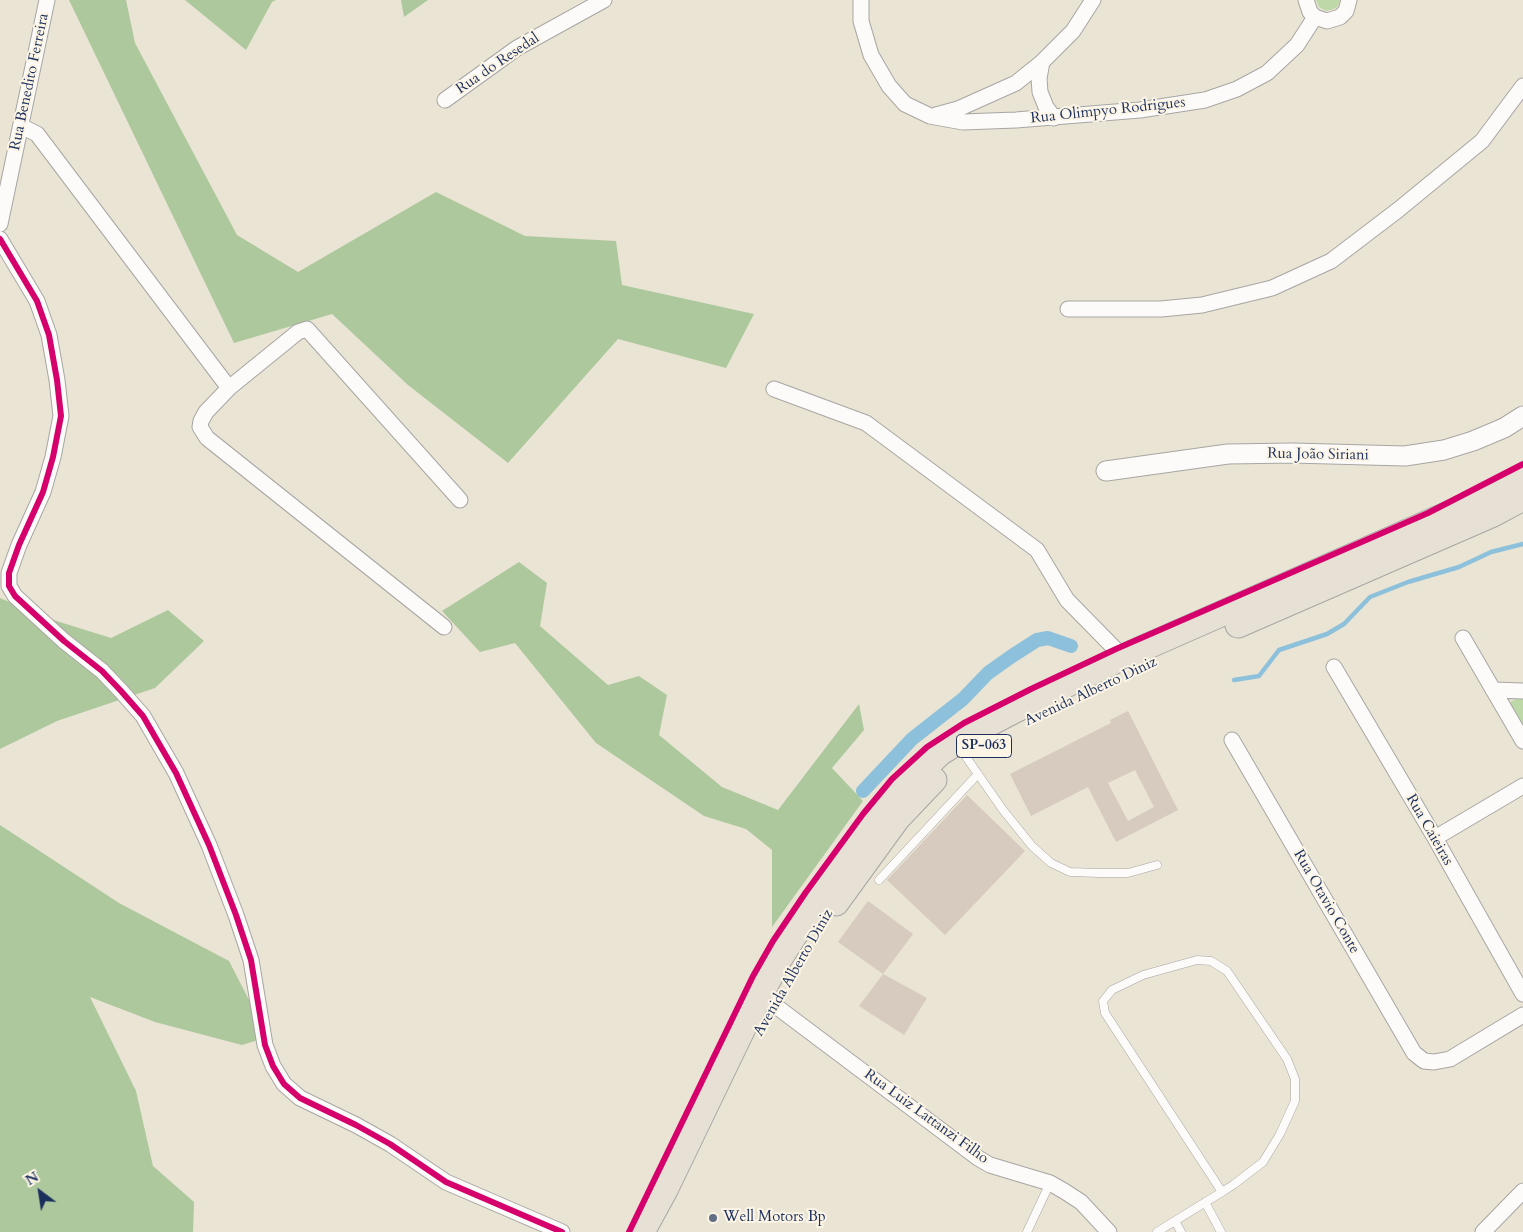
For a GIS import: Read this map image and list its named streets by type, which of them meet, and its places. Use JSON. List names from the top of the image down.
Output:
{
  "streets": {
    "main road": ["Avenida Alberto Diniz", "SP-063"],
    "street": [
      "Rua do Resedal",
      "Rua Benedito Ferreira",
      "Rua Olimpyo Rodrigues",
      "Rua João Siriani",
      "Rua Caieiras",
      "Rua Otavio Conte",
      "Rua Luiz Lattanzi Filho"
    ]
  },
  "crossings": [
    ["Avenida Alberto Diniz", "Rua Luiz Lattanzi Filho"]
  ],
  "places": ["Well Motors Bp"],
  "north": "top left"
}
